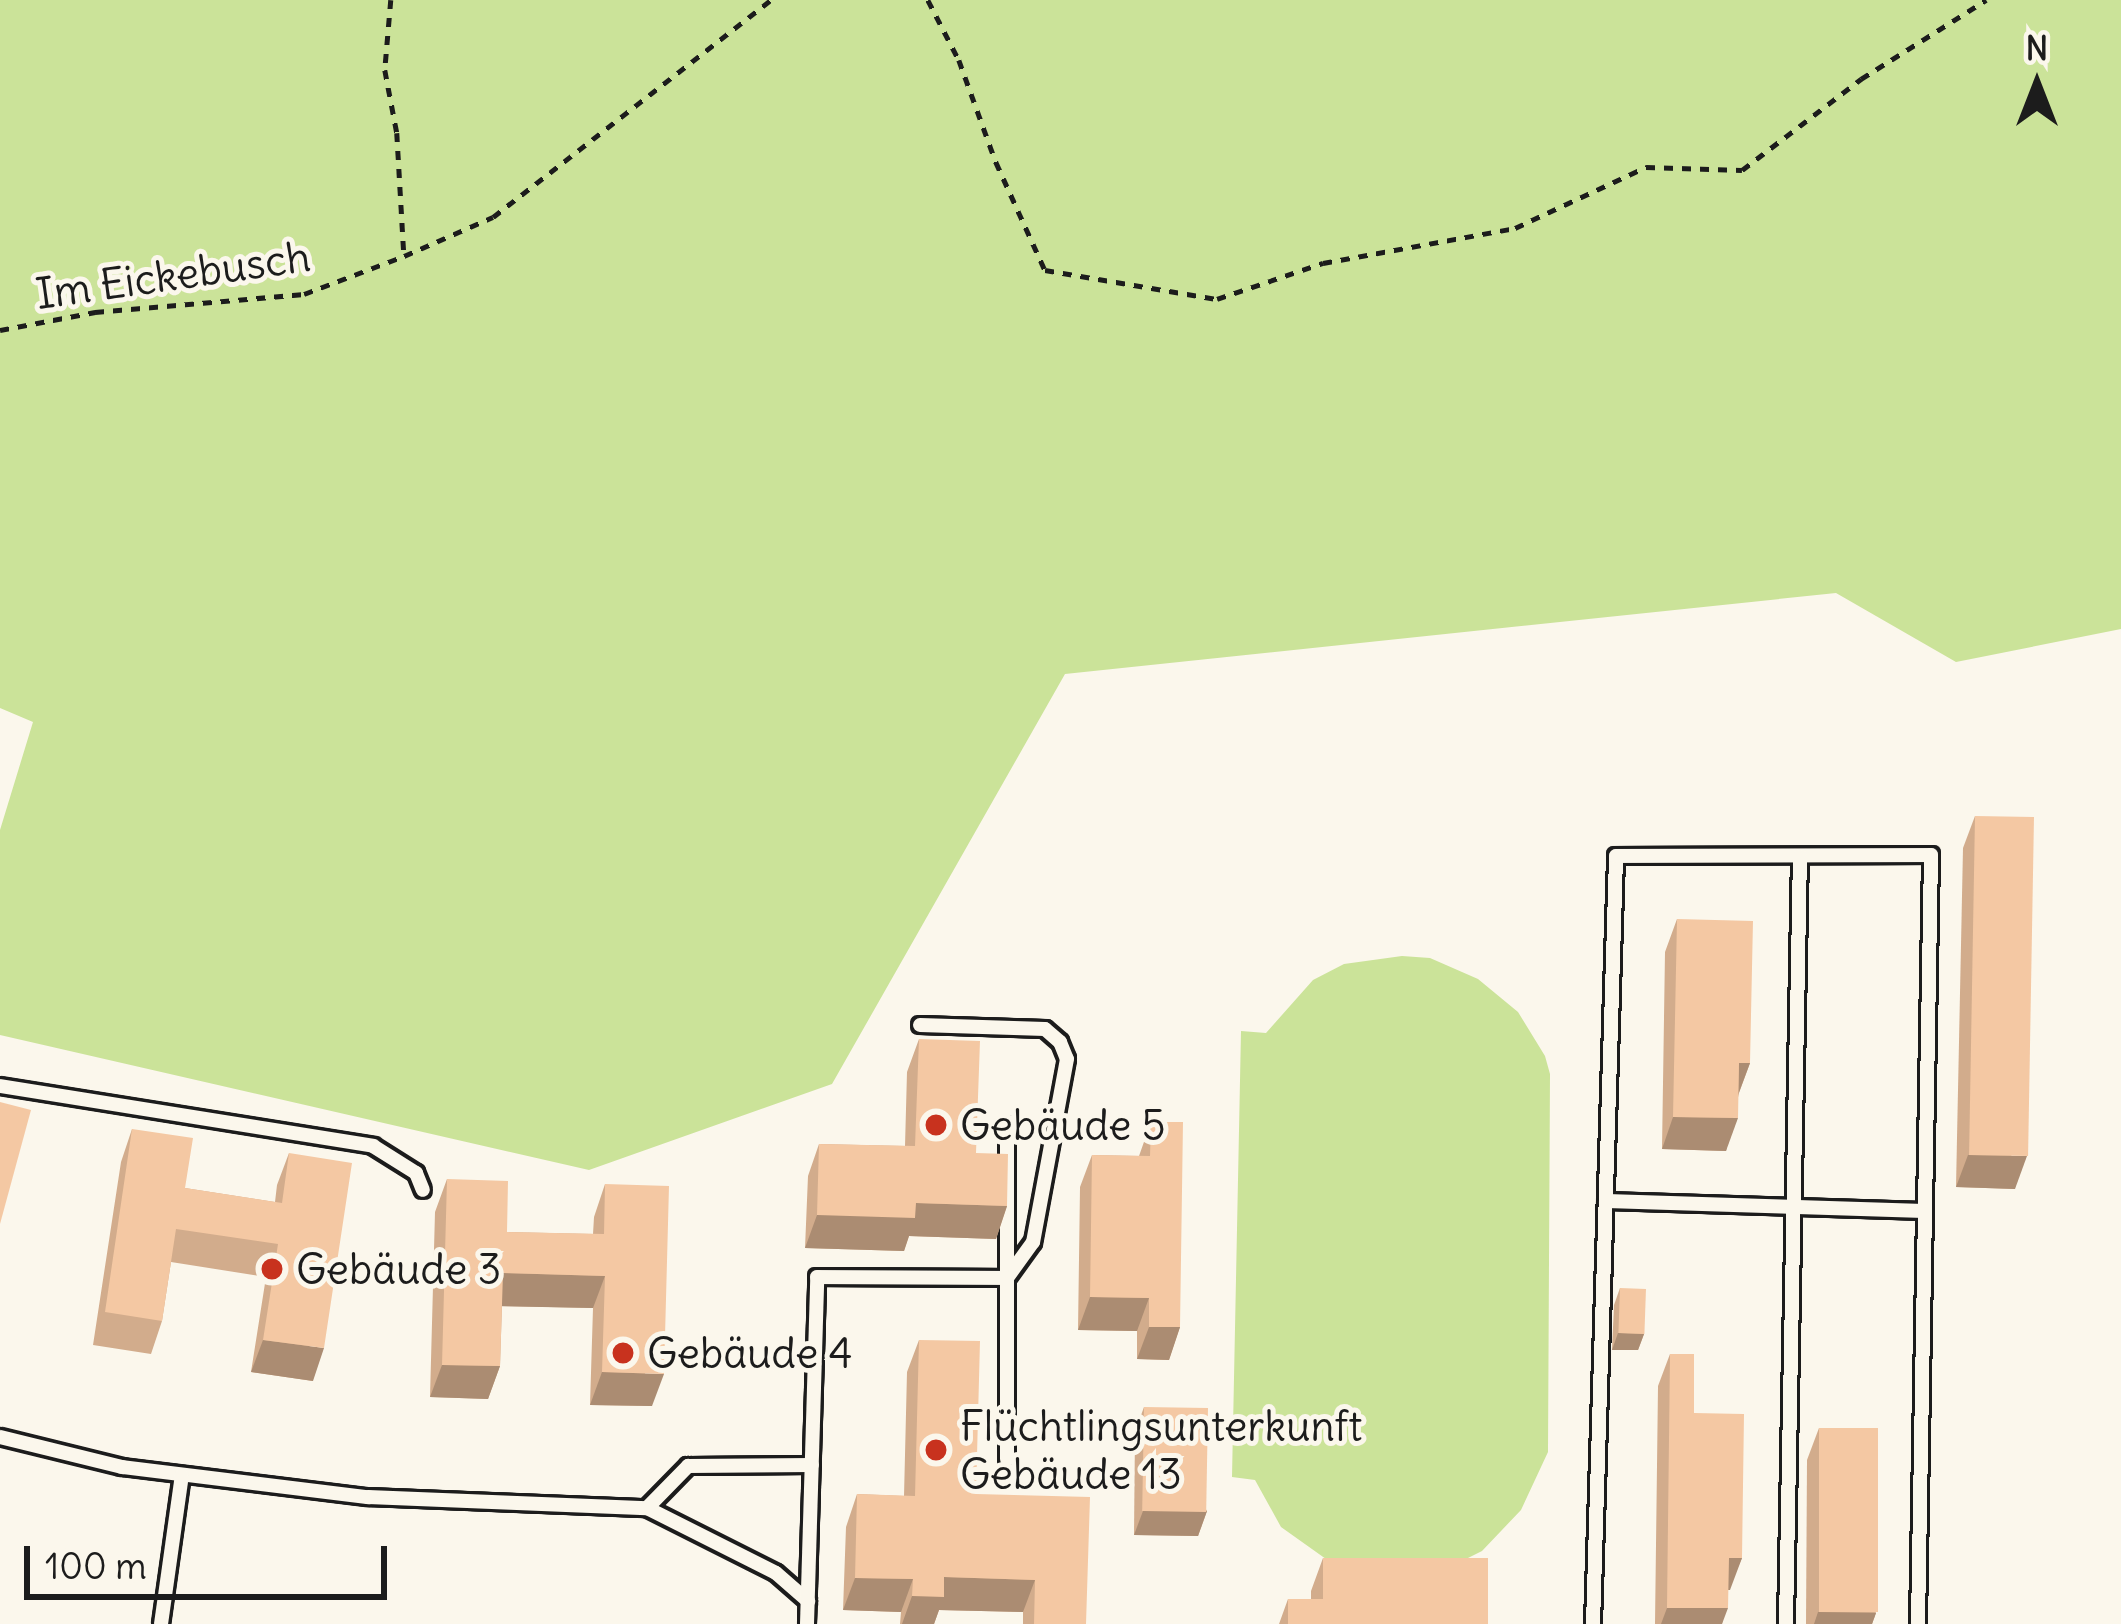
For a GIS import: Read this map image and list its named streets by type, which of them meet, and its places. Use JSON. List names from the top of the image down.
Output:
{
  "streets": {
    "path": ["Im Eickebusch"]
  },
  "places": [
    "Gebäude 5",
    "Gebäude 3",
    "Gebäude 4",
    "Flüchtlingsunterkunft Gebäude 13"
  ],
  "scale_bar": "100 m",
  "north": "top"
}
